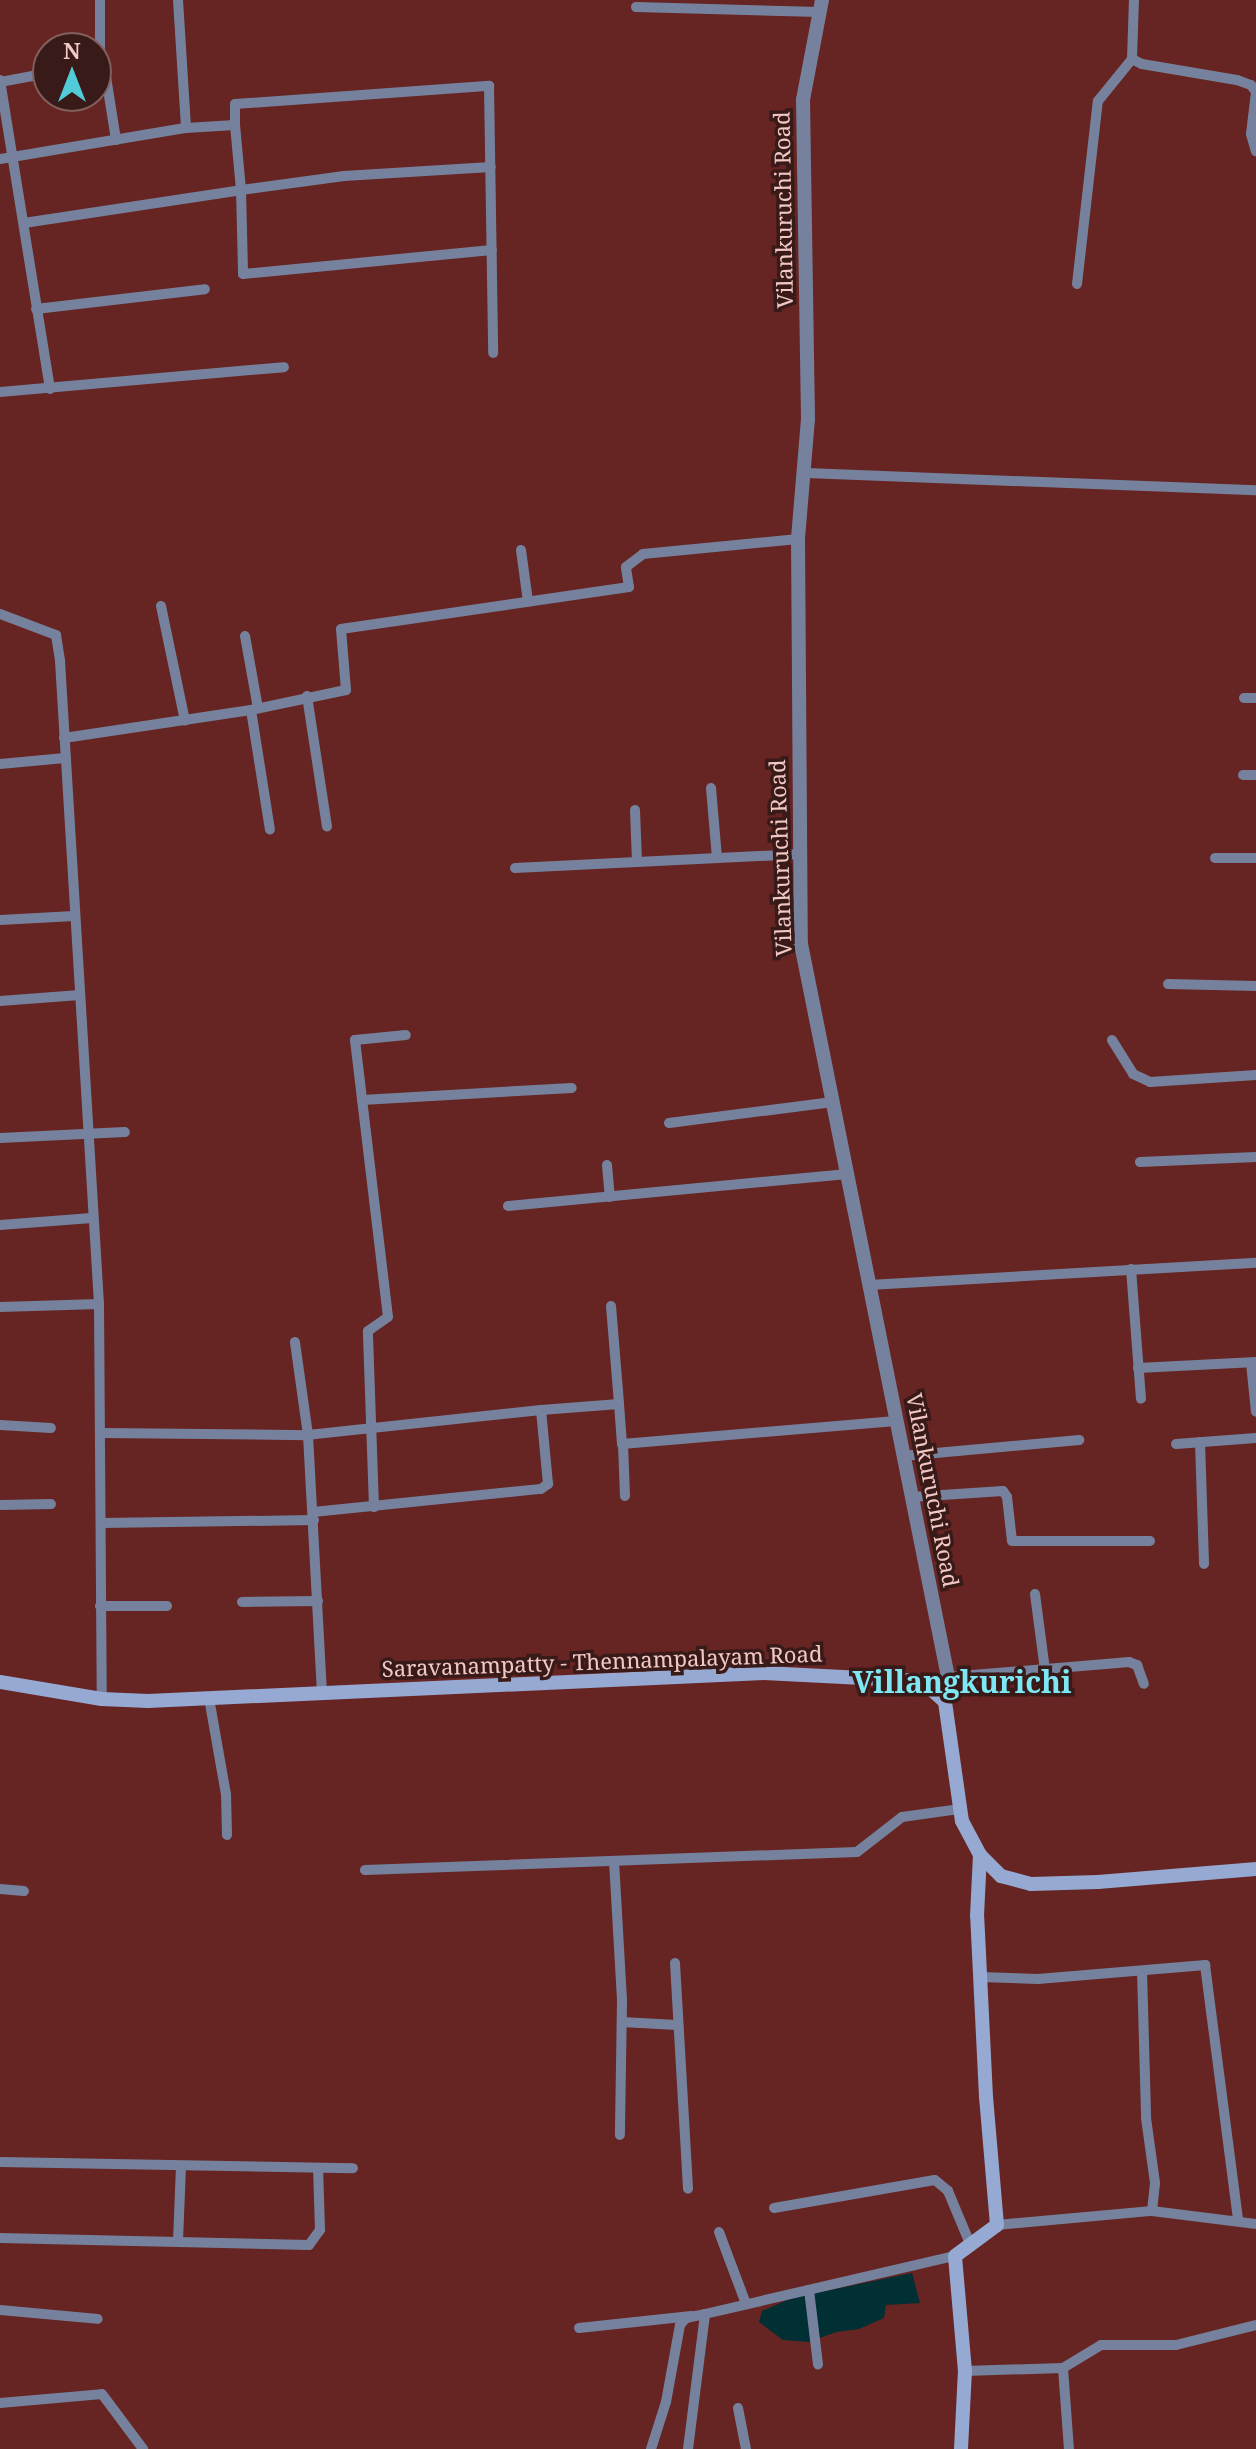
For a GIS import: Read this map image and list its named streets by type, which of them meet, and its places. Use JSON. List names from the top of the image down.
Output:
{
  "streets": {
    "main road": ["Saravanampatty - Thennampalayam Road"],
    "street": ["Vilankuruchi Road"]
  },
  "crossings": [
    ["Vilankuruchi Road", "Saravanampatty - Thennampalayam Road"]
  ],
  "districts": ["Villangkurichi"],
  "north": "top"
}
